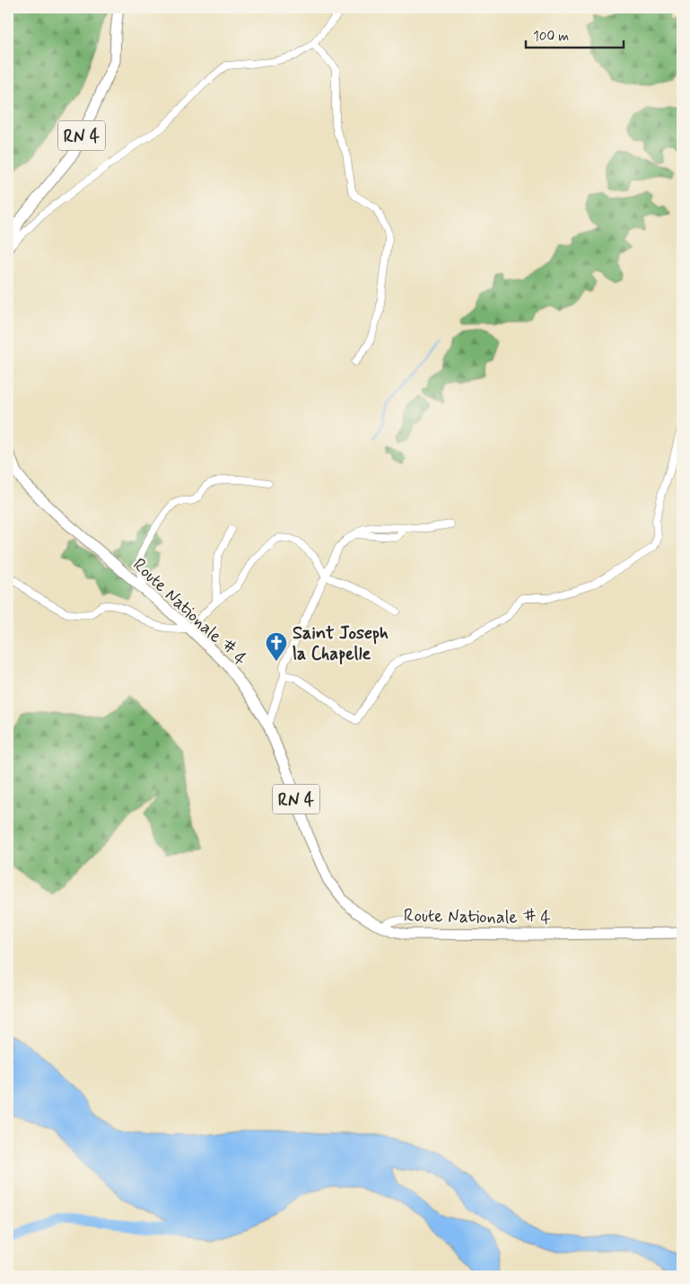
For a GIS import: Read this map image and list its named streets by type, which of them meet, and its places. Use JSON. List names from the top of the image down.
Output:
{
  "streets": {
    "main road": ["RN 4", "Route Nationale # 4"]
  },
  "places": {
    "church": ["Saint Joseph la Chapelle"]
  },
  "scale_bar": "100 m"
}
